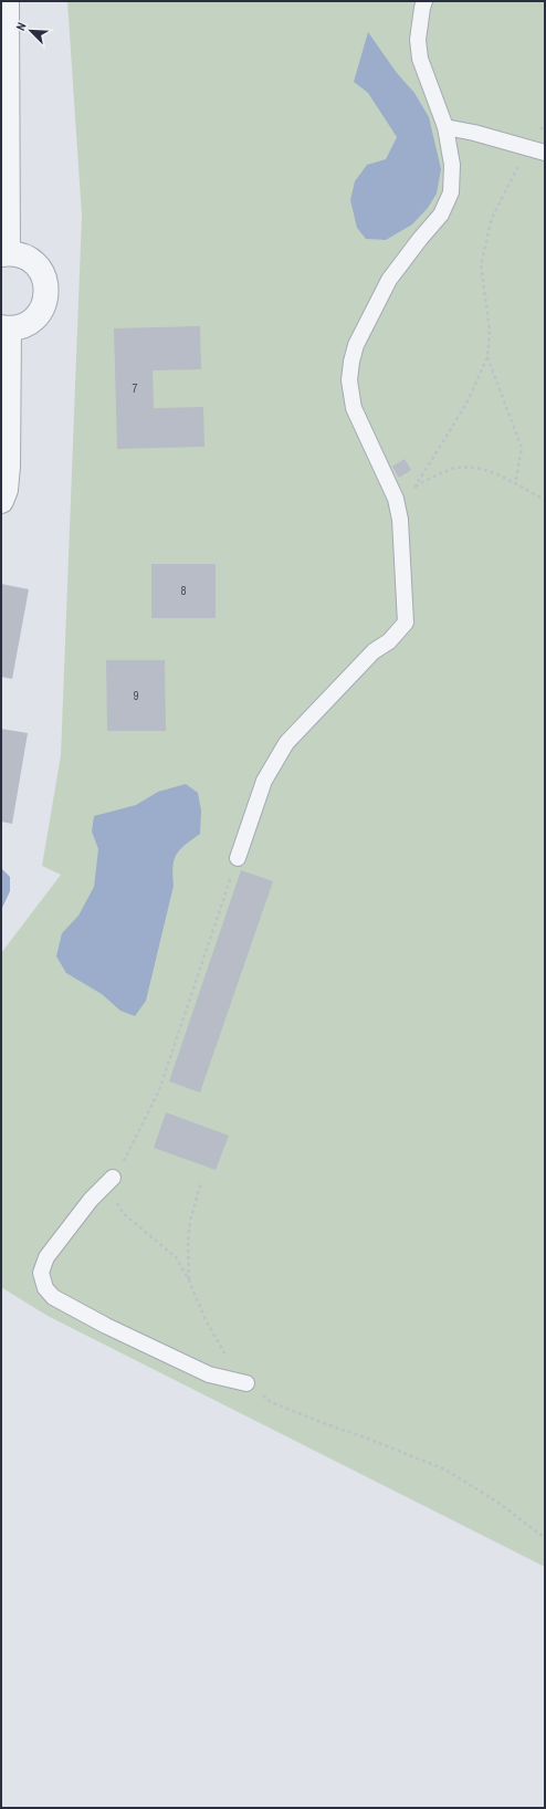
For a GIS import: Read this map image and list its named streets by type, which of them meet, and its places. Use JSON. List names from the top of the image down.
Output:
{
  "house_numbers": ["7", "8", "9"],
  "north": "top left"
}
